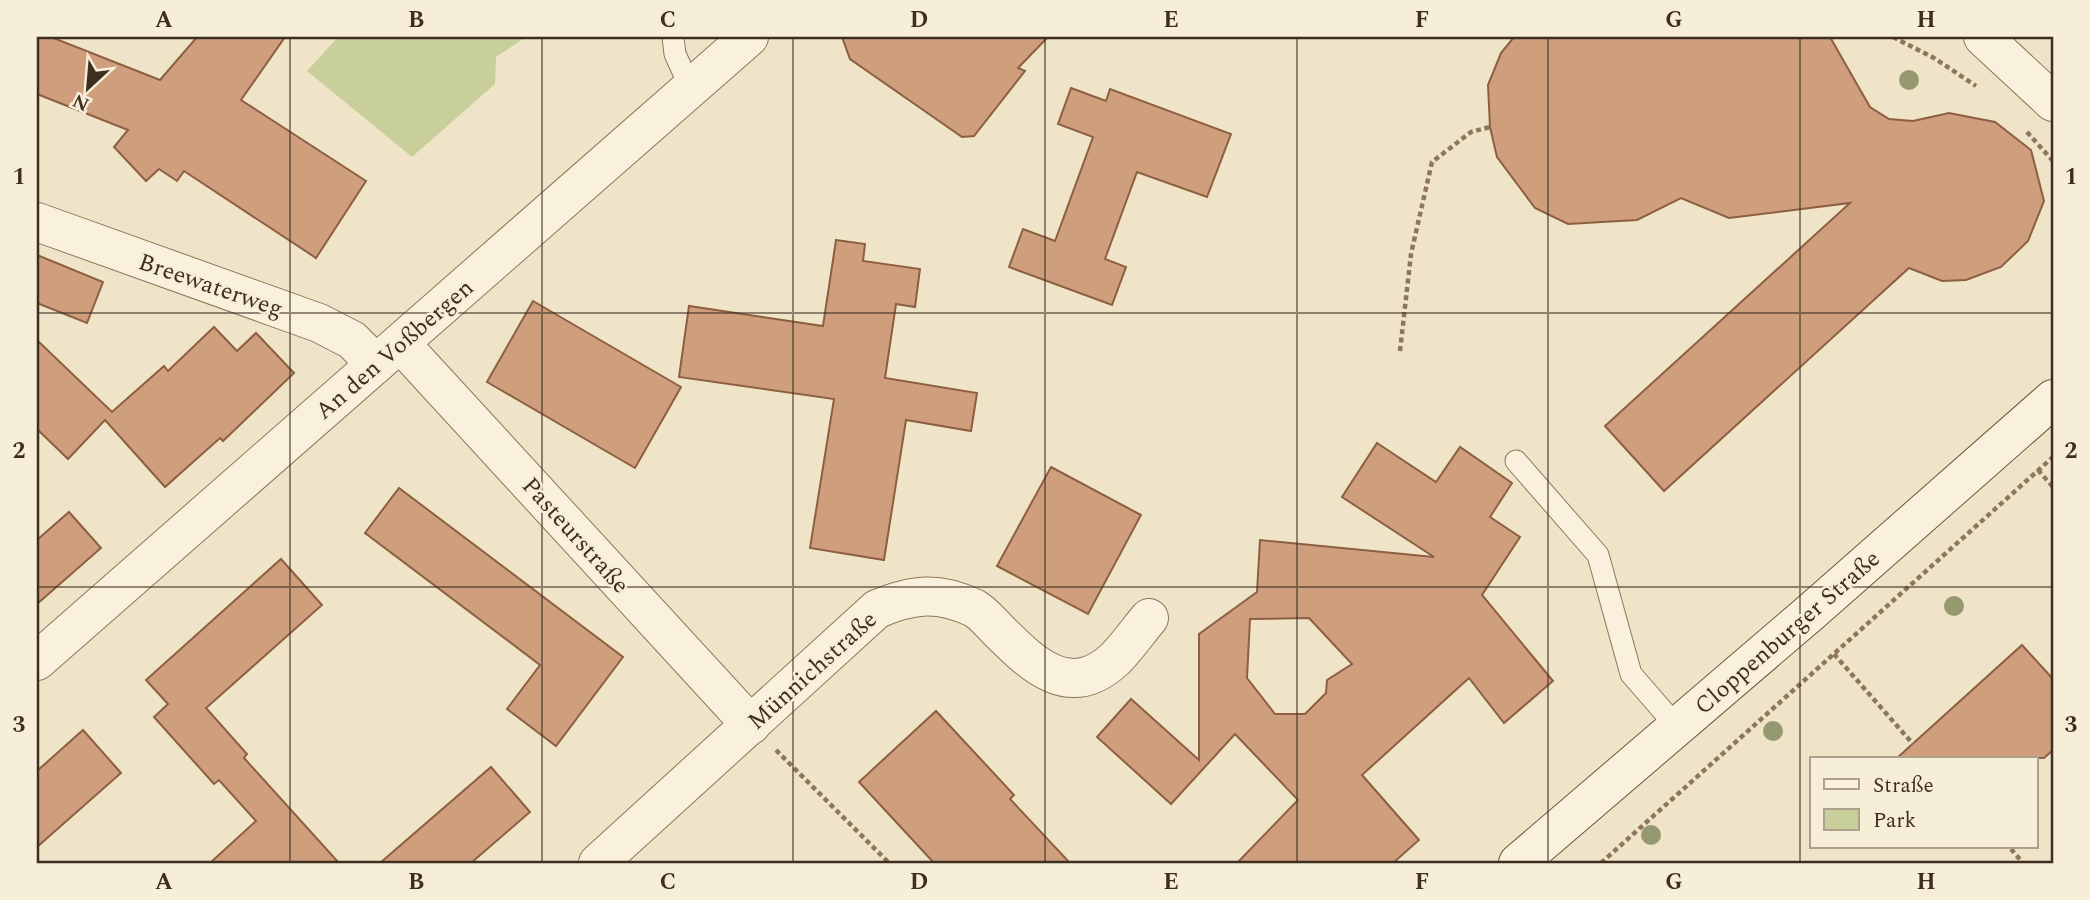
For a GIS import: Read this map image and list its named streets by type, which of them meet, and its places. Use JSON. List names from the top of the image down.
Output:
{
  "streets": {
    "street": [
      "Breewaterweg",
      "An den Voßbergen",
      "Pasteurstraße",
      "Cloppenburger Straße",
      "Münnichstraße"
    ]
  },
  "crossings": [
    ["Breewaterweg", "An den Voßbergen"],
    ["Breewaterweg", "Pasteurstraße"],
    ["An den Voßbergen", "Pasteurstraße"],
    ["Pasteurstraße", "Münnichstraße"]
  ],
  "legend": ["Straße", "Park"],
  "north": "bottom left",
  "grid": {
    "columns": [
      "A",
      "B",
      "C",
      "D",
      "E",
      "F",
      "G",
      "H"
    ],
    "rows": ["1", "2", "3"]
  }
}
